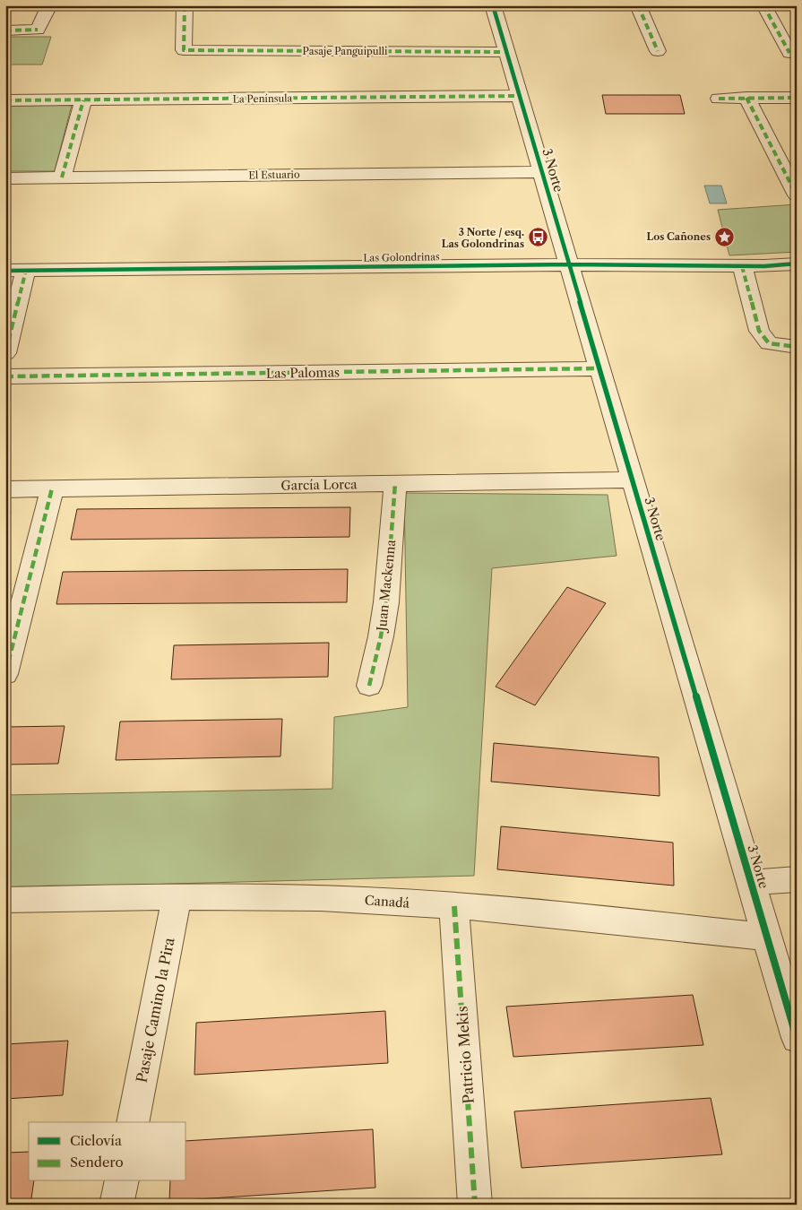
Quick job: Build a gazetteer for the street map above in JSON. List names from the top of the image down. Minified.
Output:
{"streets":{"street":["Pasaje Panguipulli","La Península","3 Norte","El Estuario","Las Golondrinas","Las Palomas","García Lorca","Juan Mackenna","Canadá","Pasaje Camino la Pira","Patricio Mekis"]},"crossings":[["Pasaje Panguipulli","3 Norte"],["La Península","3 Norte"],["3 Norte","El Estuario"],["3 Norte","Las Golondrinas"],["3 Norte","Las Palomas"],["3 Norte","García Lorca"],["3 Norte","Canadá"],["García Lorca","Juan Mackenna"],["Canadá","Pasaje Camino la Pira"],["Canadá","Patricio Mekis"]],"places":{"place":["Los Cañones"],"bus stop":["3 Norte / esq. Las Golondrinas"]},"legend":["Ciclovía","Sendero"]}
